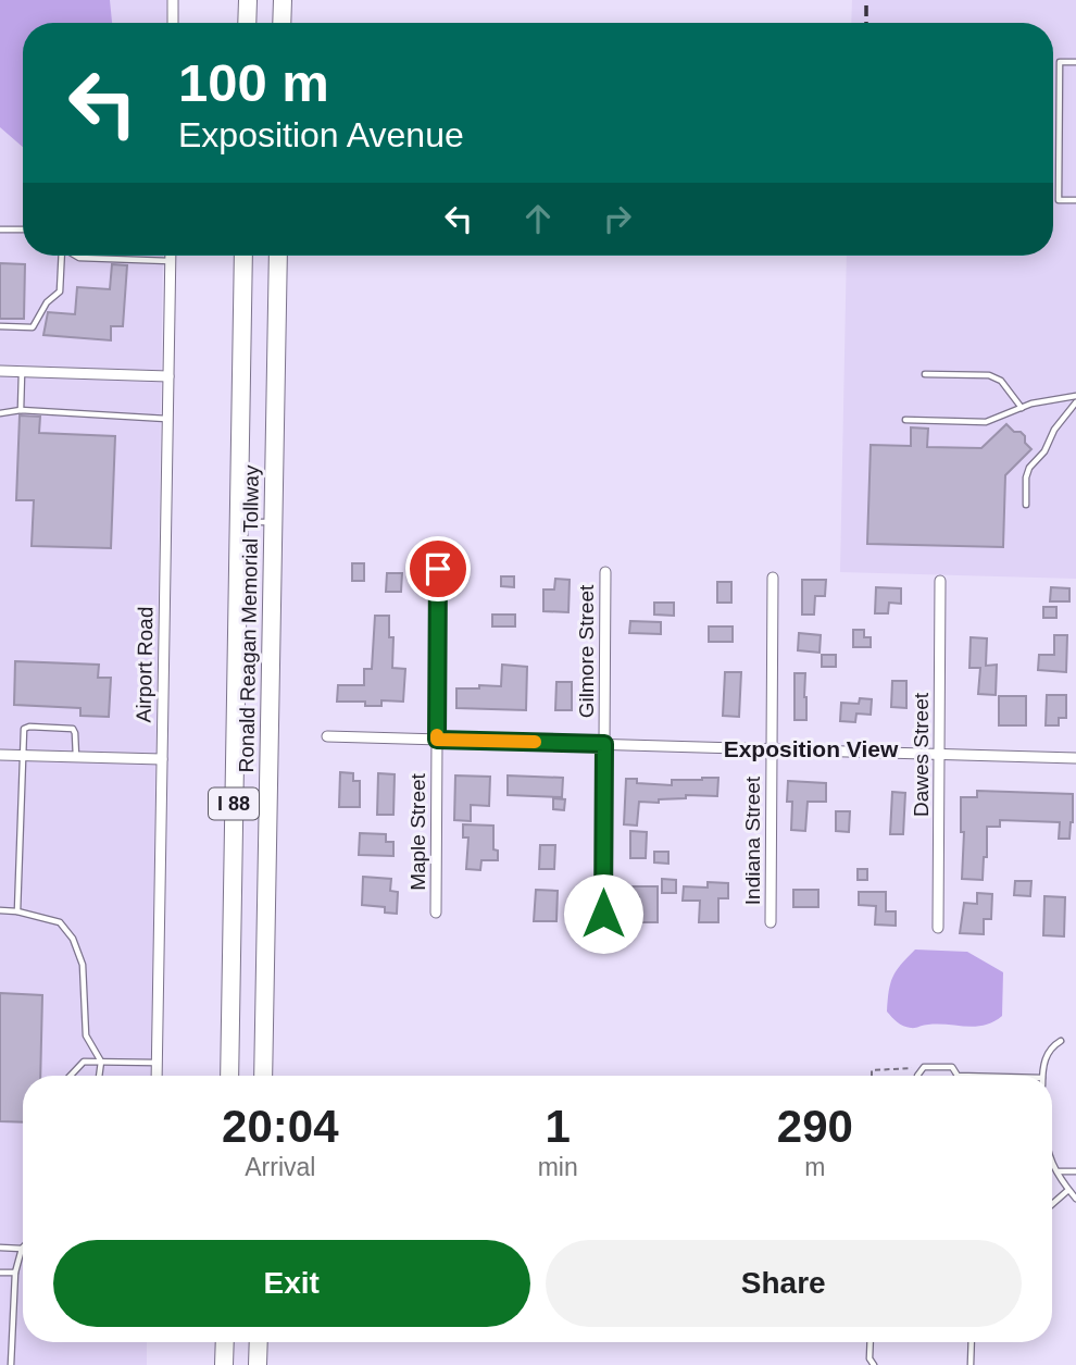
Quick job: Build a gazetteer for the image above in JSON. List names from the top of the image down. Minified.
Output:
{"streets":{"highway":["Ronald Reagan Memorial Tollway","I 88"],"street":["Gilmore Street","Airport Road","Dawes Street","Maple Street","Indiana Street"]},"districts":["Exposition View"],"page":{"turn":["100 m","Exposition Avenue"],"eta":["20:04","Arrival","1","min","290","m"],"buttons":["Exit","Share"]}}
